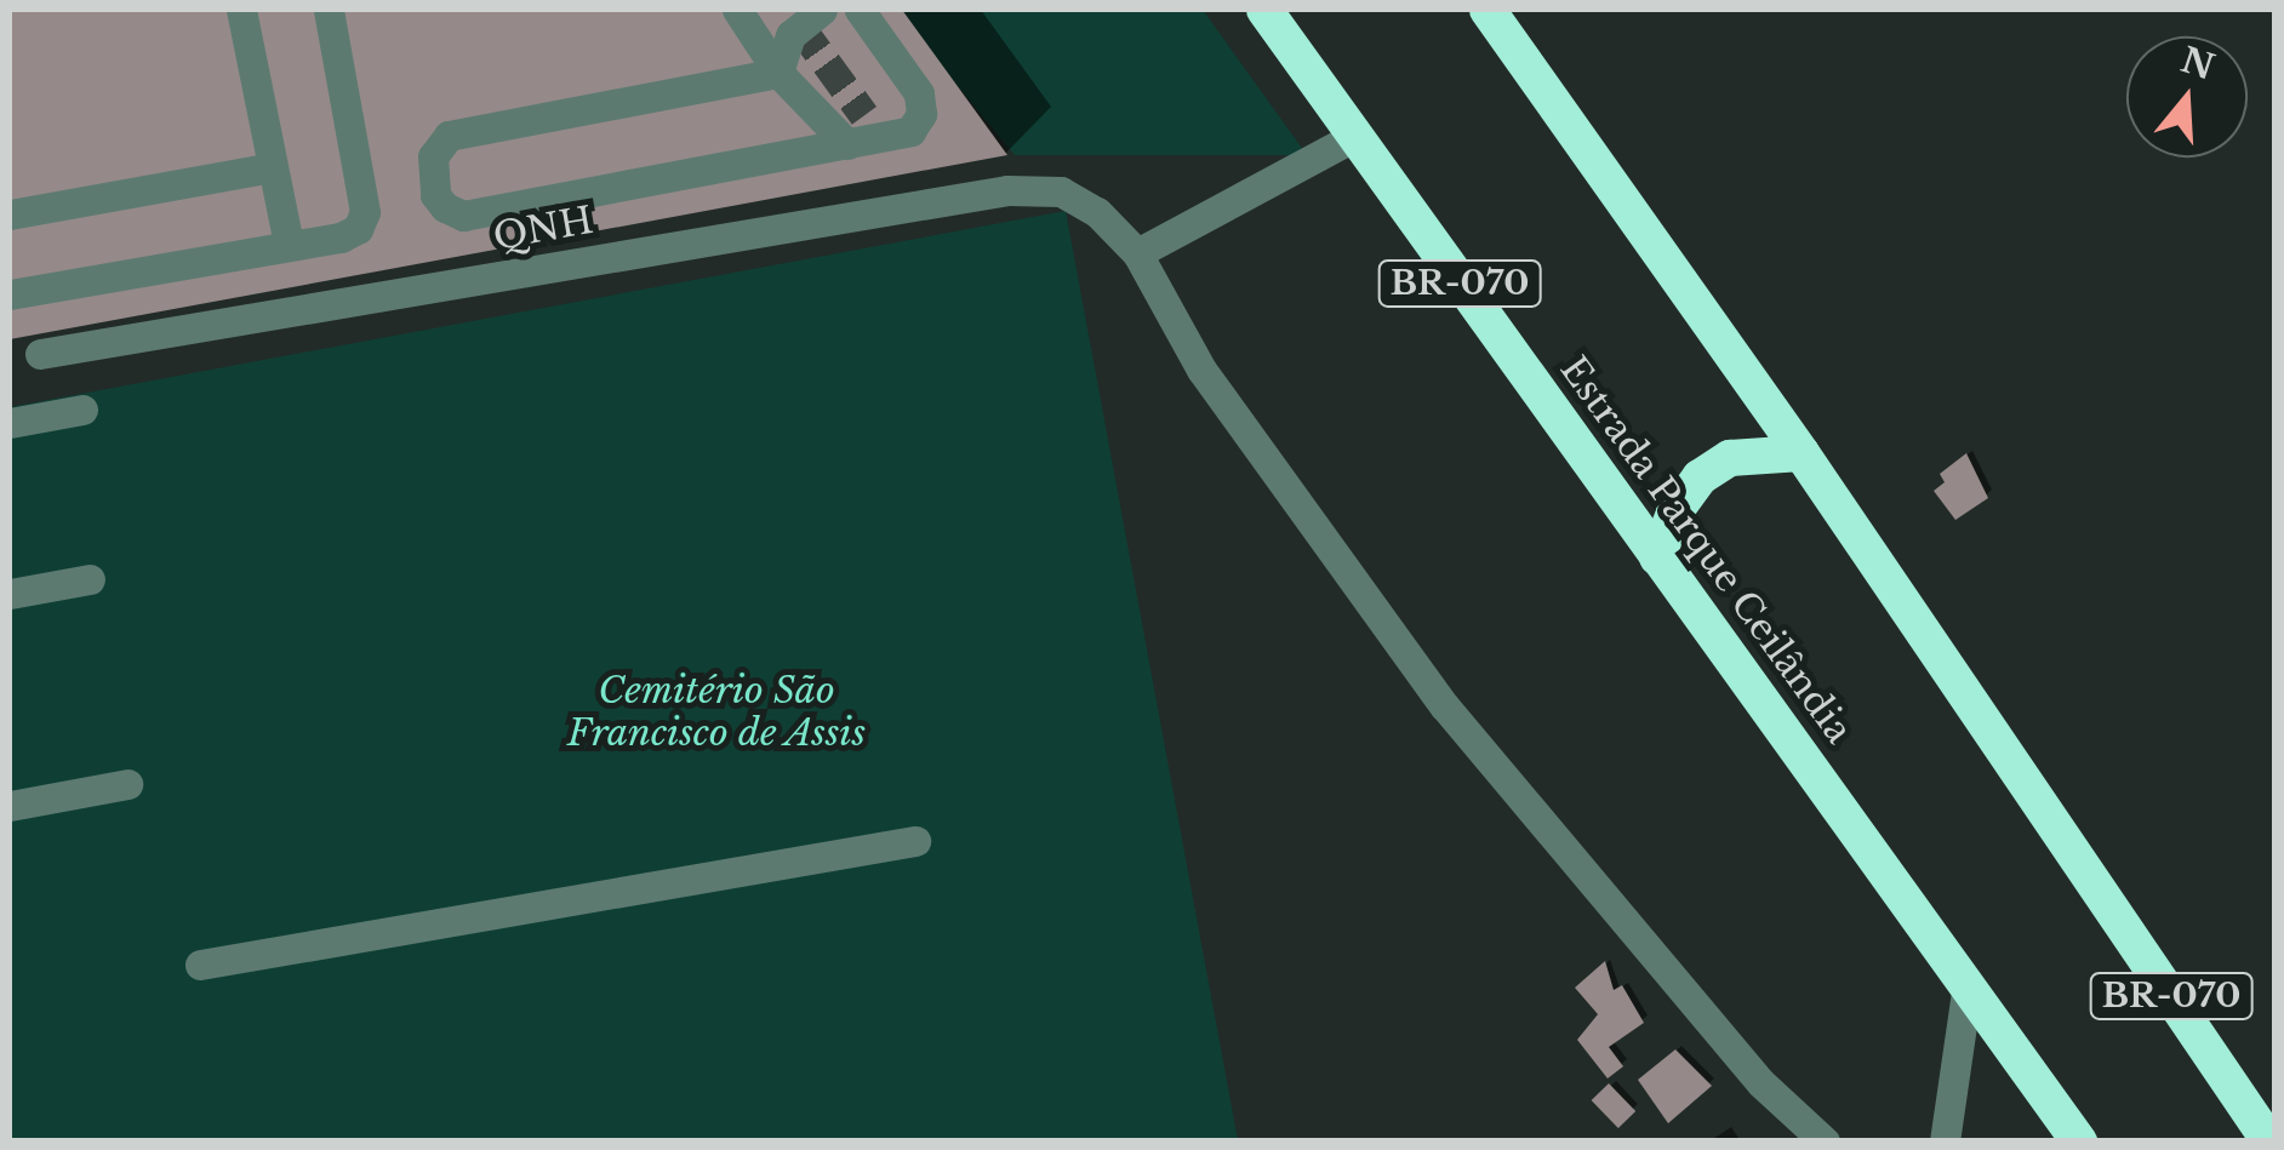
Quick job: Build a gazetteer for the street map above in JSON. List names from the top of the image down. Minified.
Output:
{"streets":{"highway":["BR-070","Estrada Parque Ceilândia"],"street":["QNH"]},"parks":["Cemitério São Francisco de Assis"],"north":"top"}
